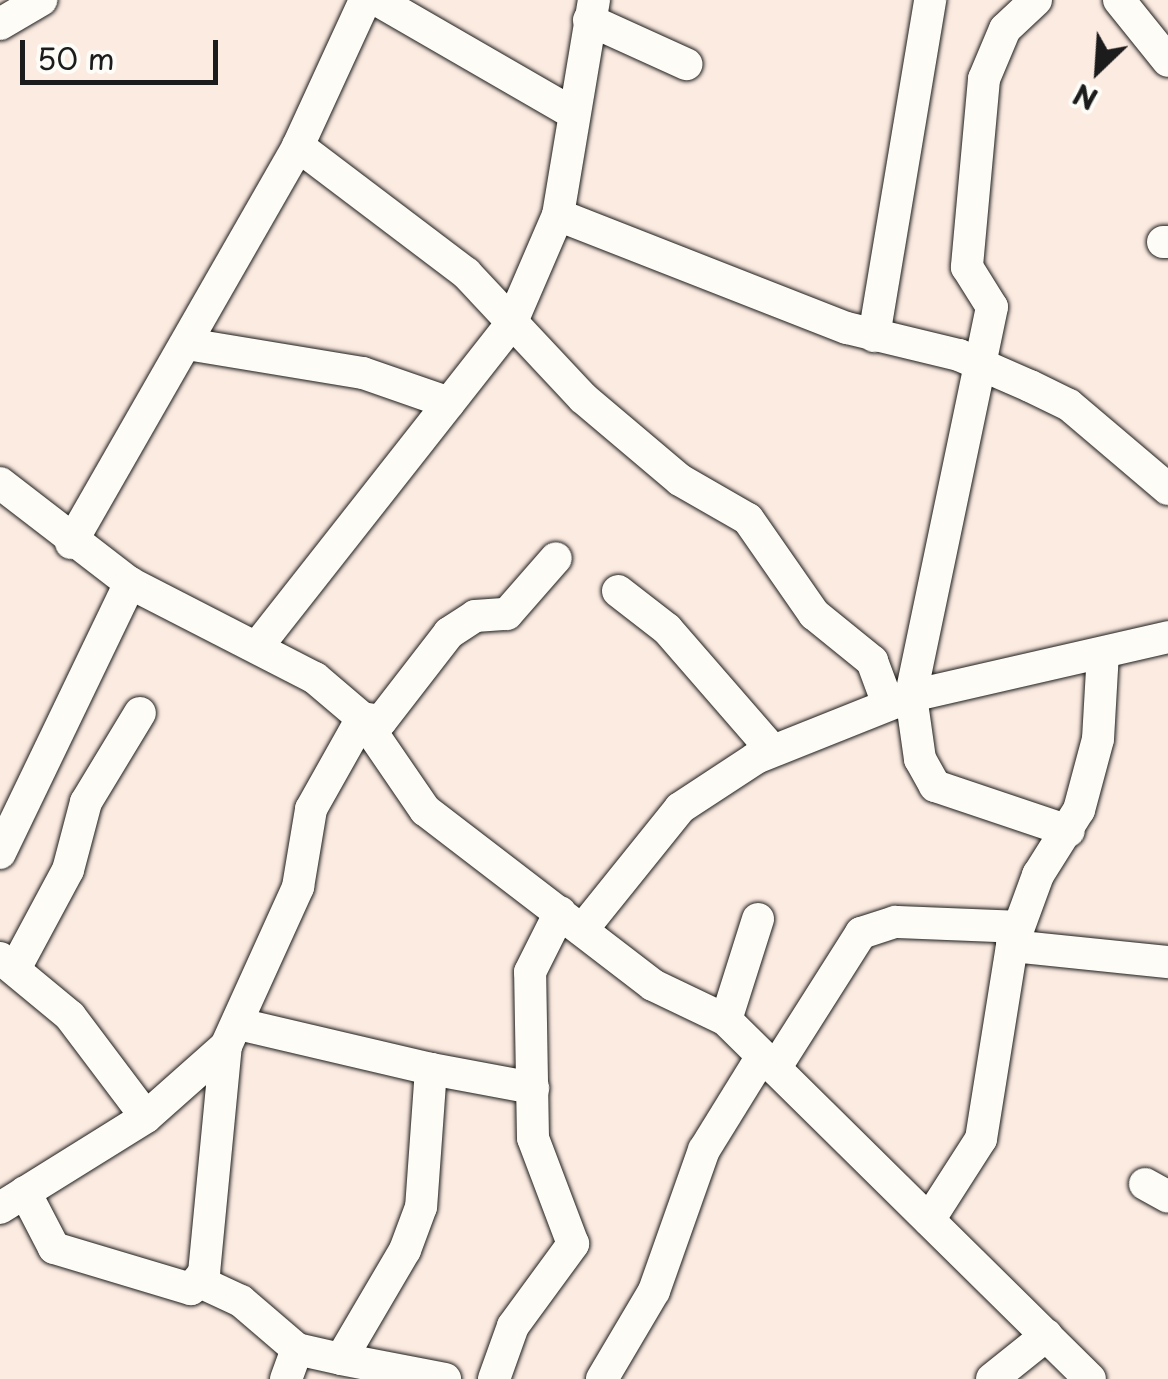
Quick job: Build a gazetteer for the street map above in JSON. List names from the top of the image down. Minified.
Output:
{"scale_bar":"50 m","north":"bottom left"}
